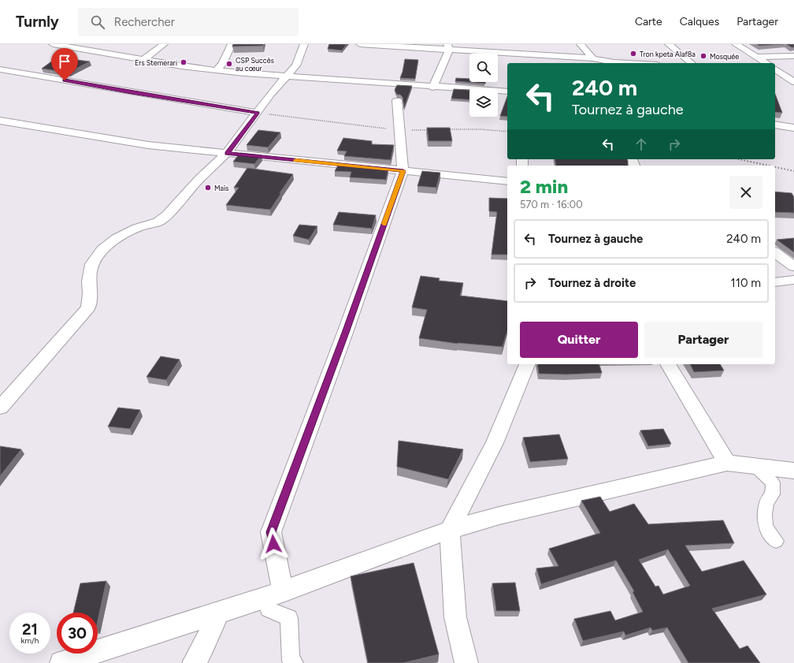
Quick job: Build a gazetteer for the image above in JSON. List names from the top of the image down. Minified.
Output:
{"places":["Tron kpeta Alaf8a","Mosquée","Ers Stemerari","CSP Succès au cœur","Maïs"],"page":{"header":"Turnly","search":"Rechercher","nav":["Carte","Calques","Partager"],"turn":["240 m","Tournez à gauche"],"heading":["2 min","570 m · 16:00"],"list":[{"name":"Tournez à gauche","value":"240 m"},{"name":"Tournez à droite","value":"110 m"}],"buttons":["Quitter","Partager"],"speed":"21 km/h","limit":"30"}}
